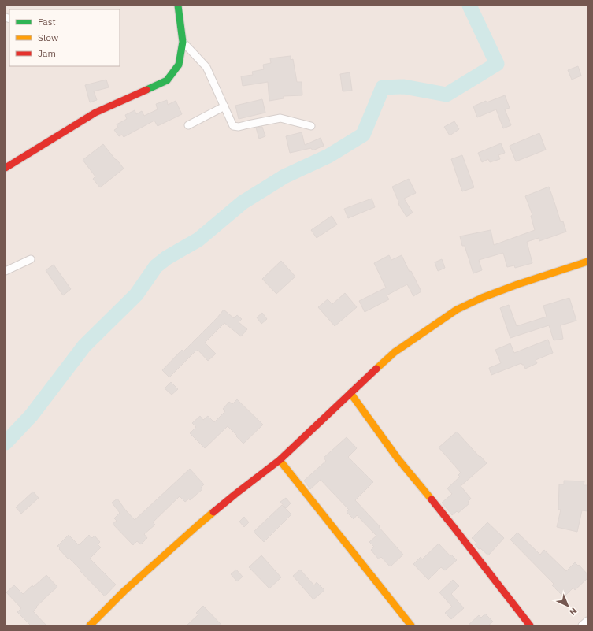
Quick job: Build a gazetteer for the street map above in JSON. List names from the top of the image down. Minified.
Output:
{"legend":["Fast","Slow","Jam"],"north":"bottom right"}
